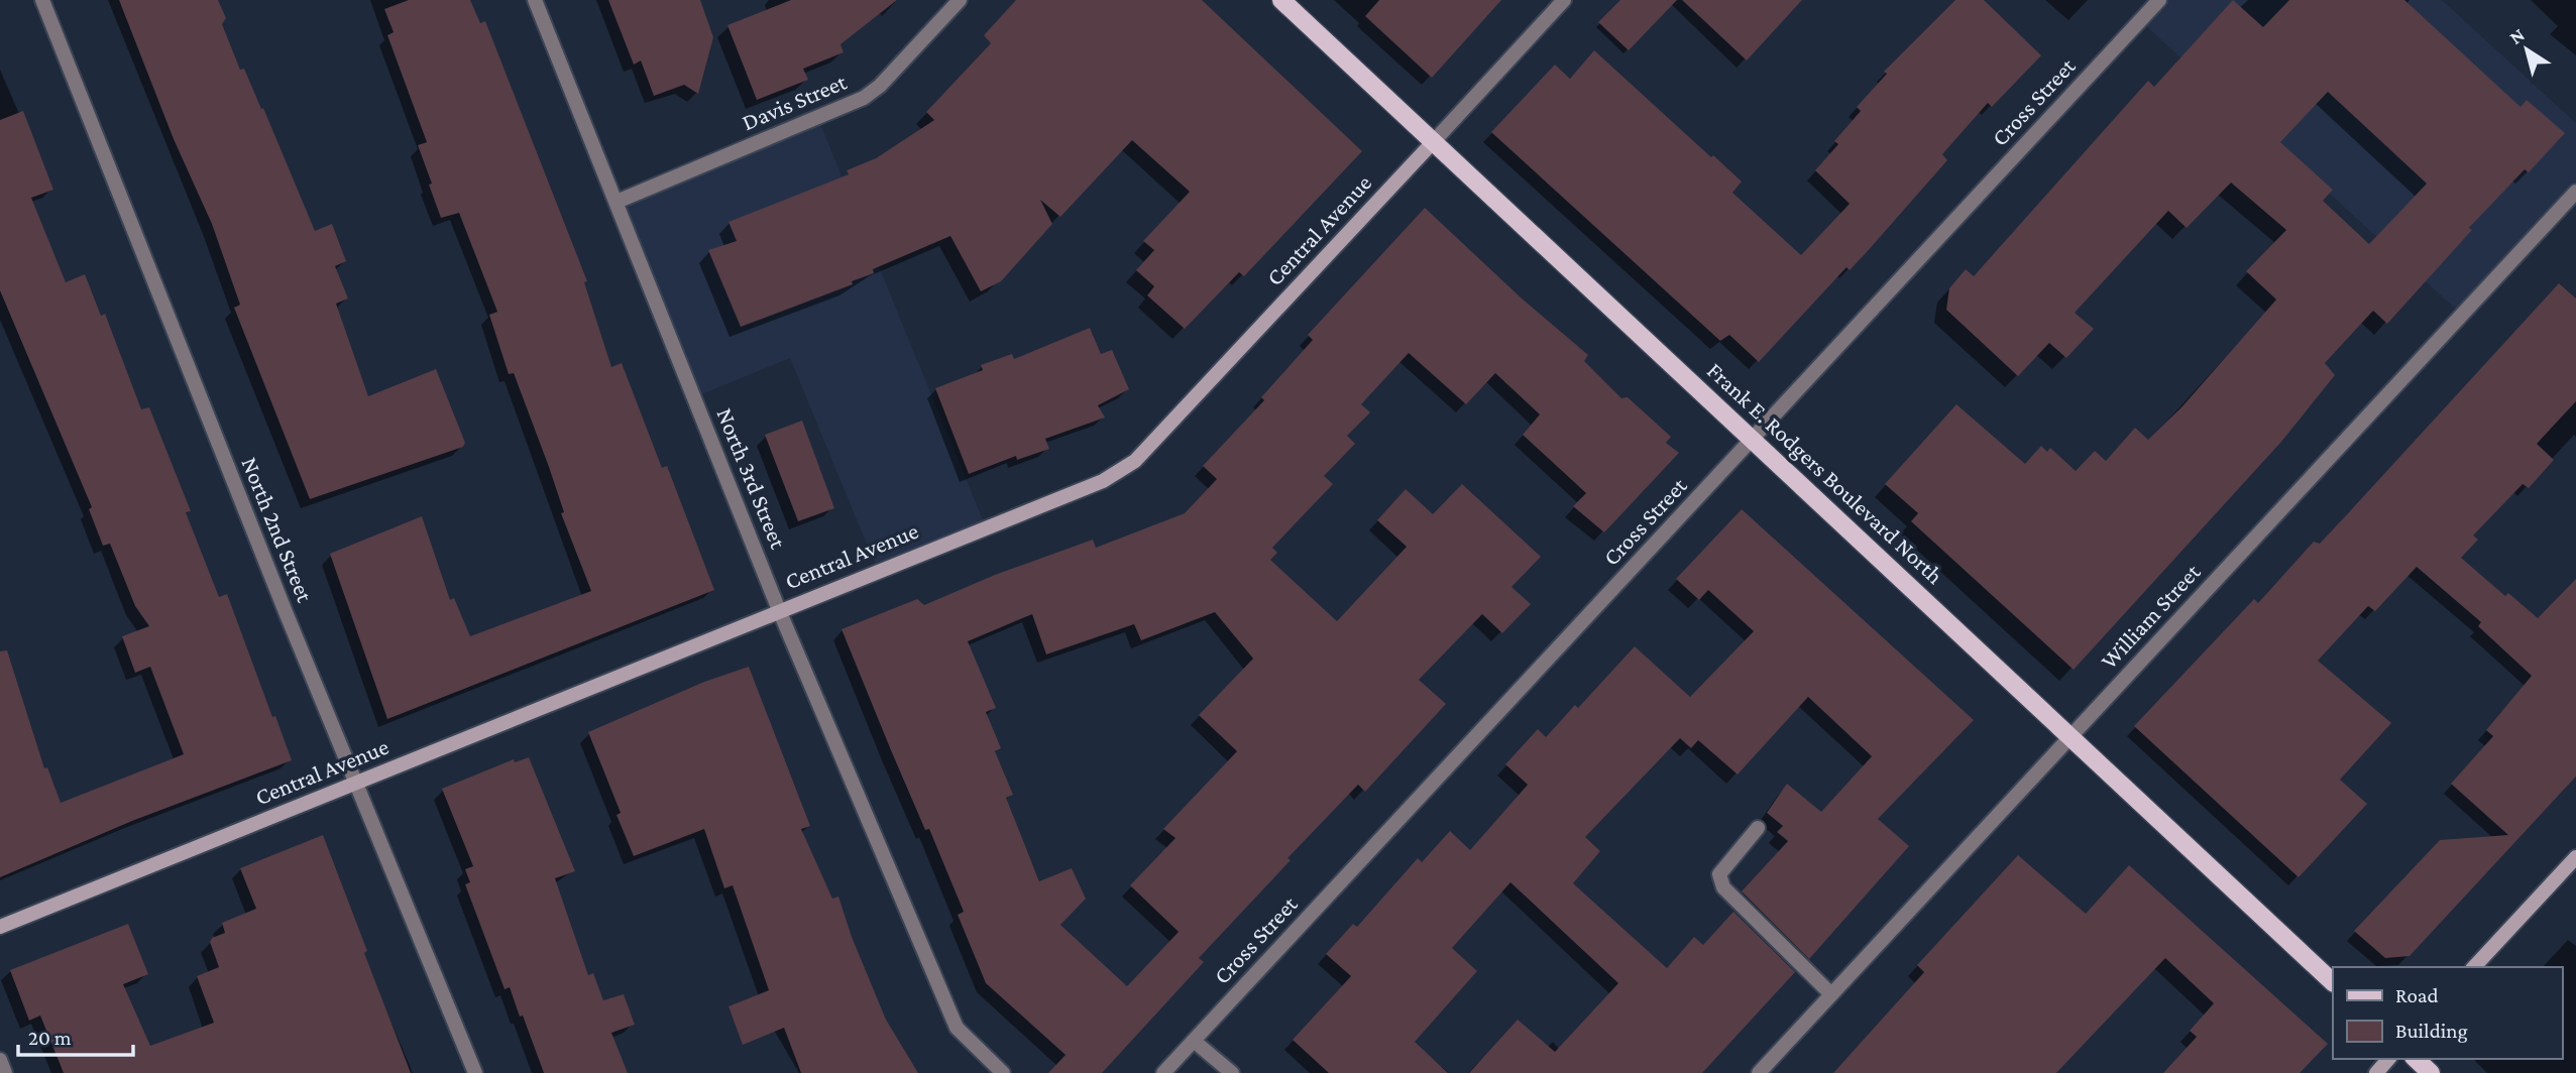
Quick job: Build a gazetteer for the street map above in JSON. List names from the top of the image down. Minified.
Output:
{"streets":{"main road":["Central Avenue","Frank E. Rodgers Boulevard North"],"street":["Davis Street","Cross Street","North 3rd Street","North 2nd Street","William Street"]},"crossings":[["Davis Street","North 3rd Street"],["Cross Street","Frank E. Rodgers Boulevard North"],["Central Avenue","Frank E. Rodgers Boulevard North"],["Central Avenue","North 3rd Street"],["Central Avenue","North 2nd Street"],["Frank E. Rodgers Boulevard North","William Street"]],"legend":["Road","Building"],"scale_bar":"20 m","north":"top left"}
